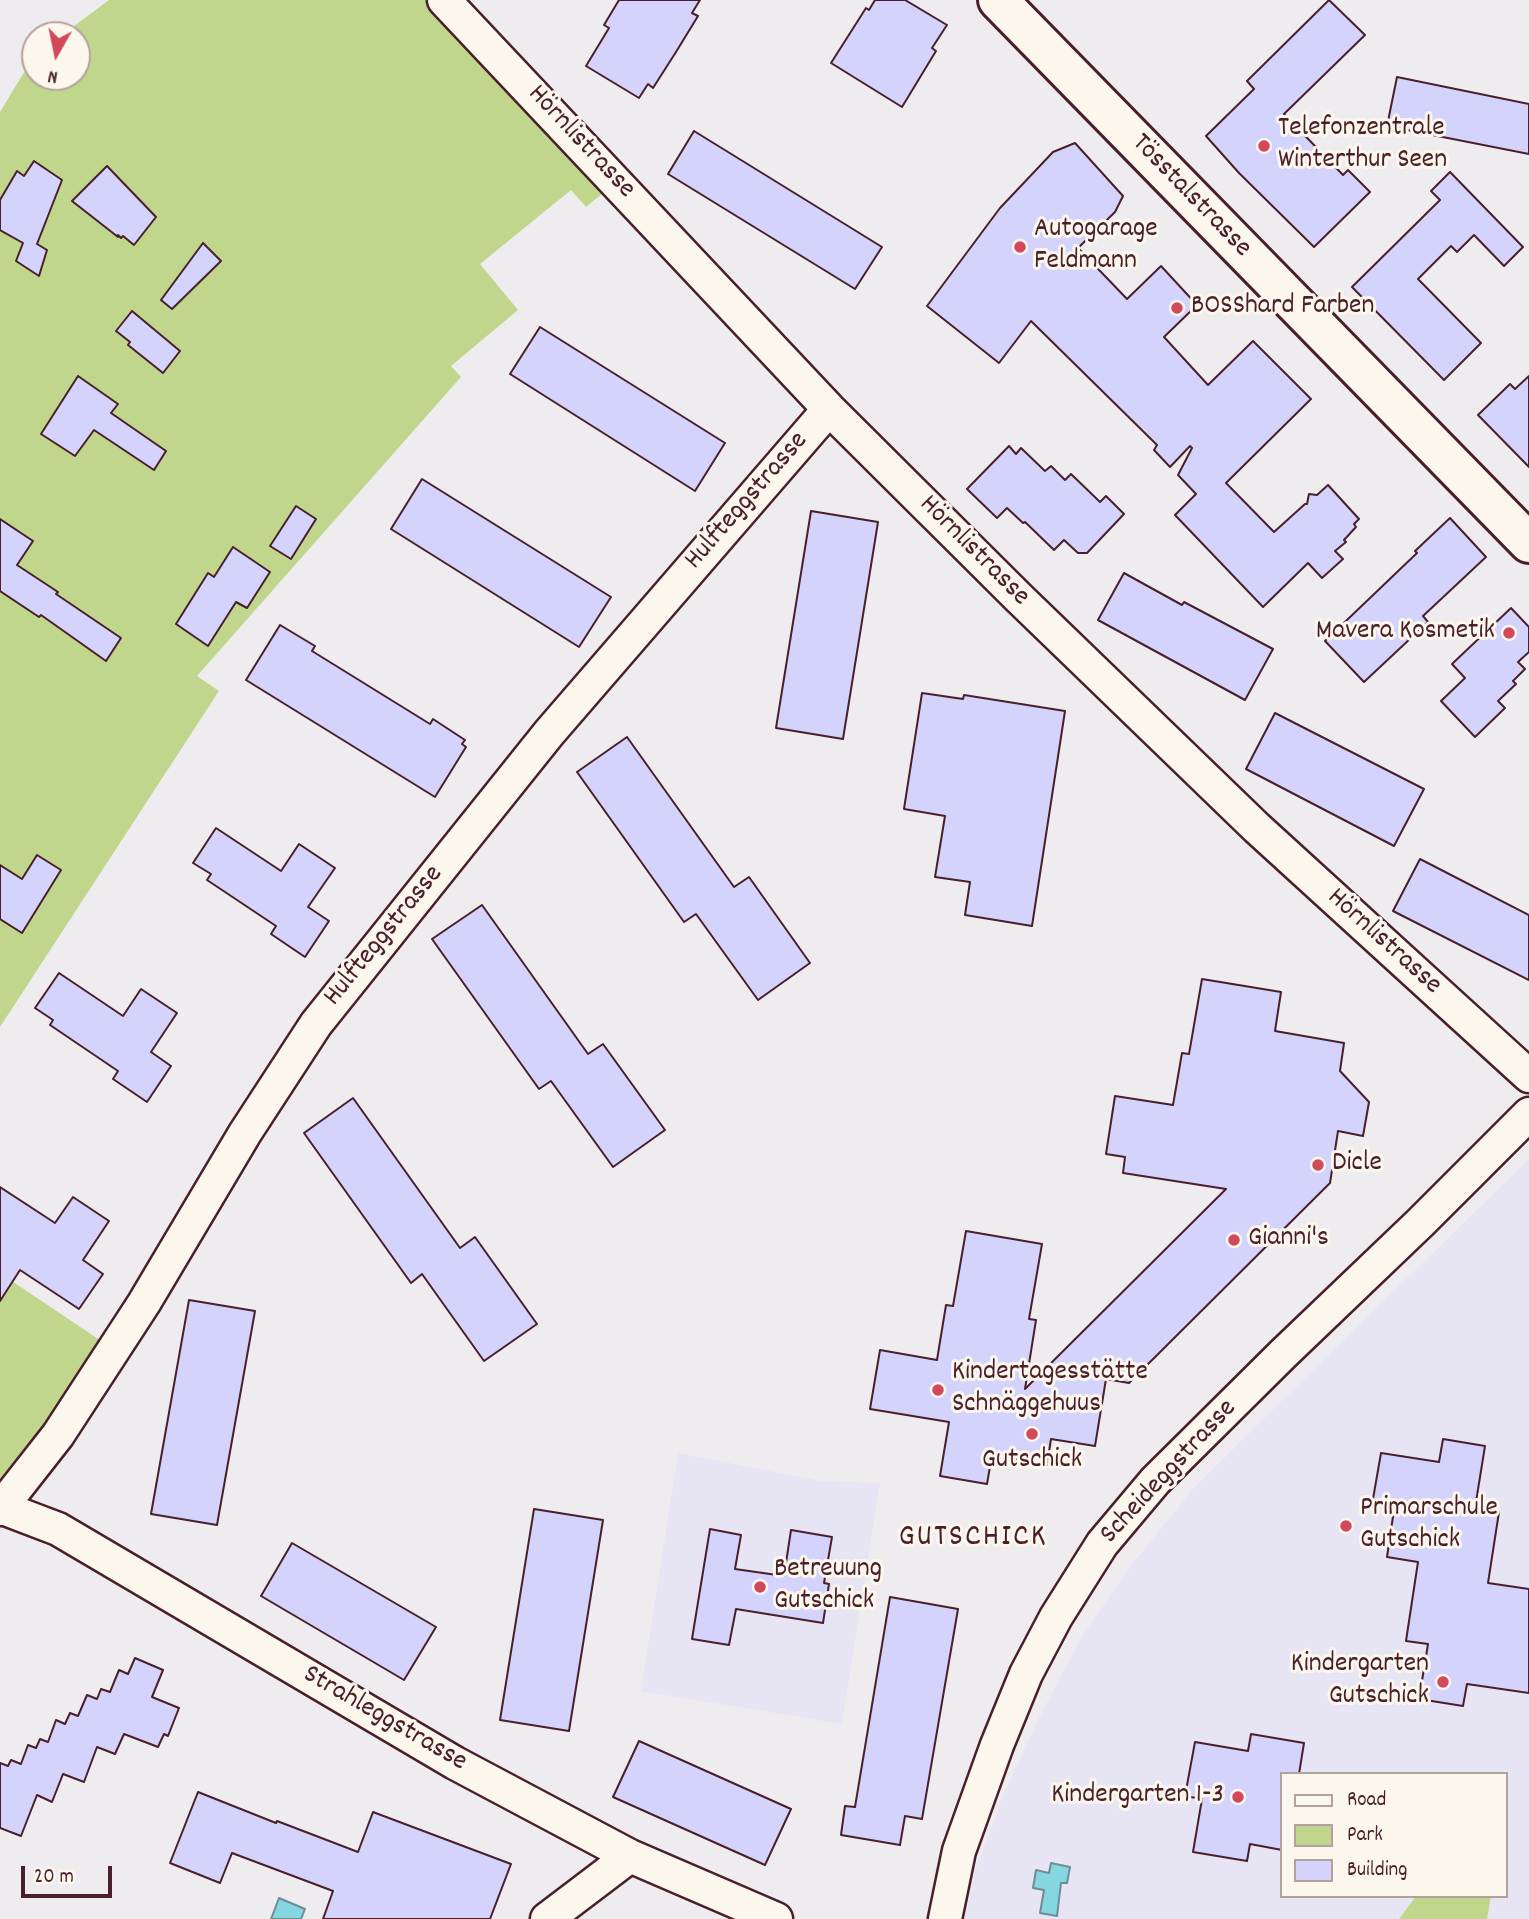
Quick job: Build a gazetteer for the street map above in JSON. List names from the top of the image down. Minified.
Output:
{"streets":{"main road":["Tösstalstrasse"],"street":["Hörnlistrasse","Hulfteggstrasse","Scheideggstrasse","Strahleggstrasse"]},"crossings":[["Hörnlistrasse","Hulfteggstrasse"],["Hulfteggstrasse","Strahleggstrasse"]],"districts":["GUTSCHICK"],"places":["Telefonzentrale Winterthur Seen","Autogarage Feldmann","BOSShard Farben","Mavera Kosmetik","Dicle","Gianni's","Kindertagesstätte Schnäggehuus","Gutschick","Primarschule Gutschick","Betreuung Gutschick","Kindergarten Gutschick","Kindergarten 1-3"],"legend":["Road","Park","Building"],"scale_bar":"20 m","north":"bottom"}
